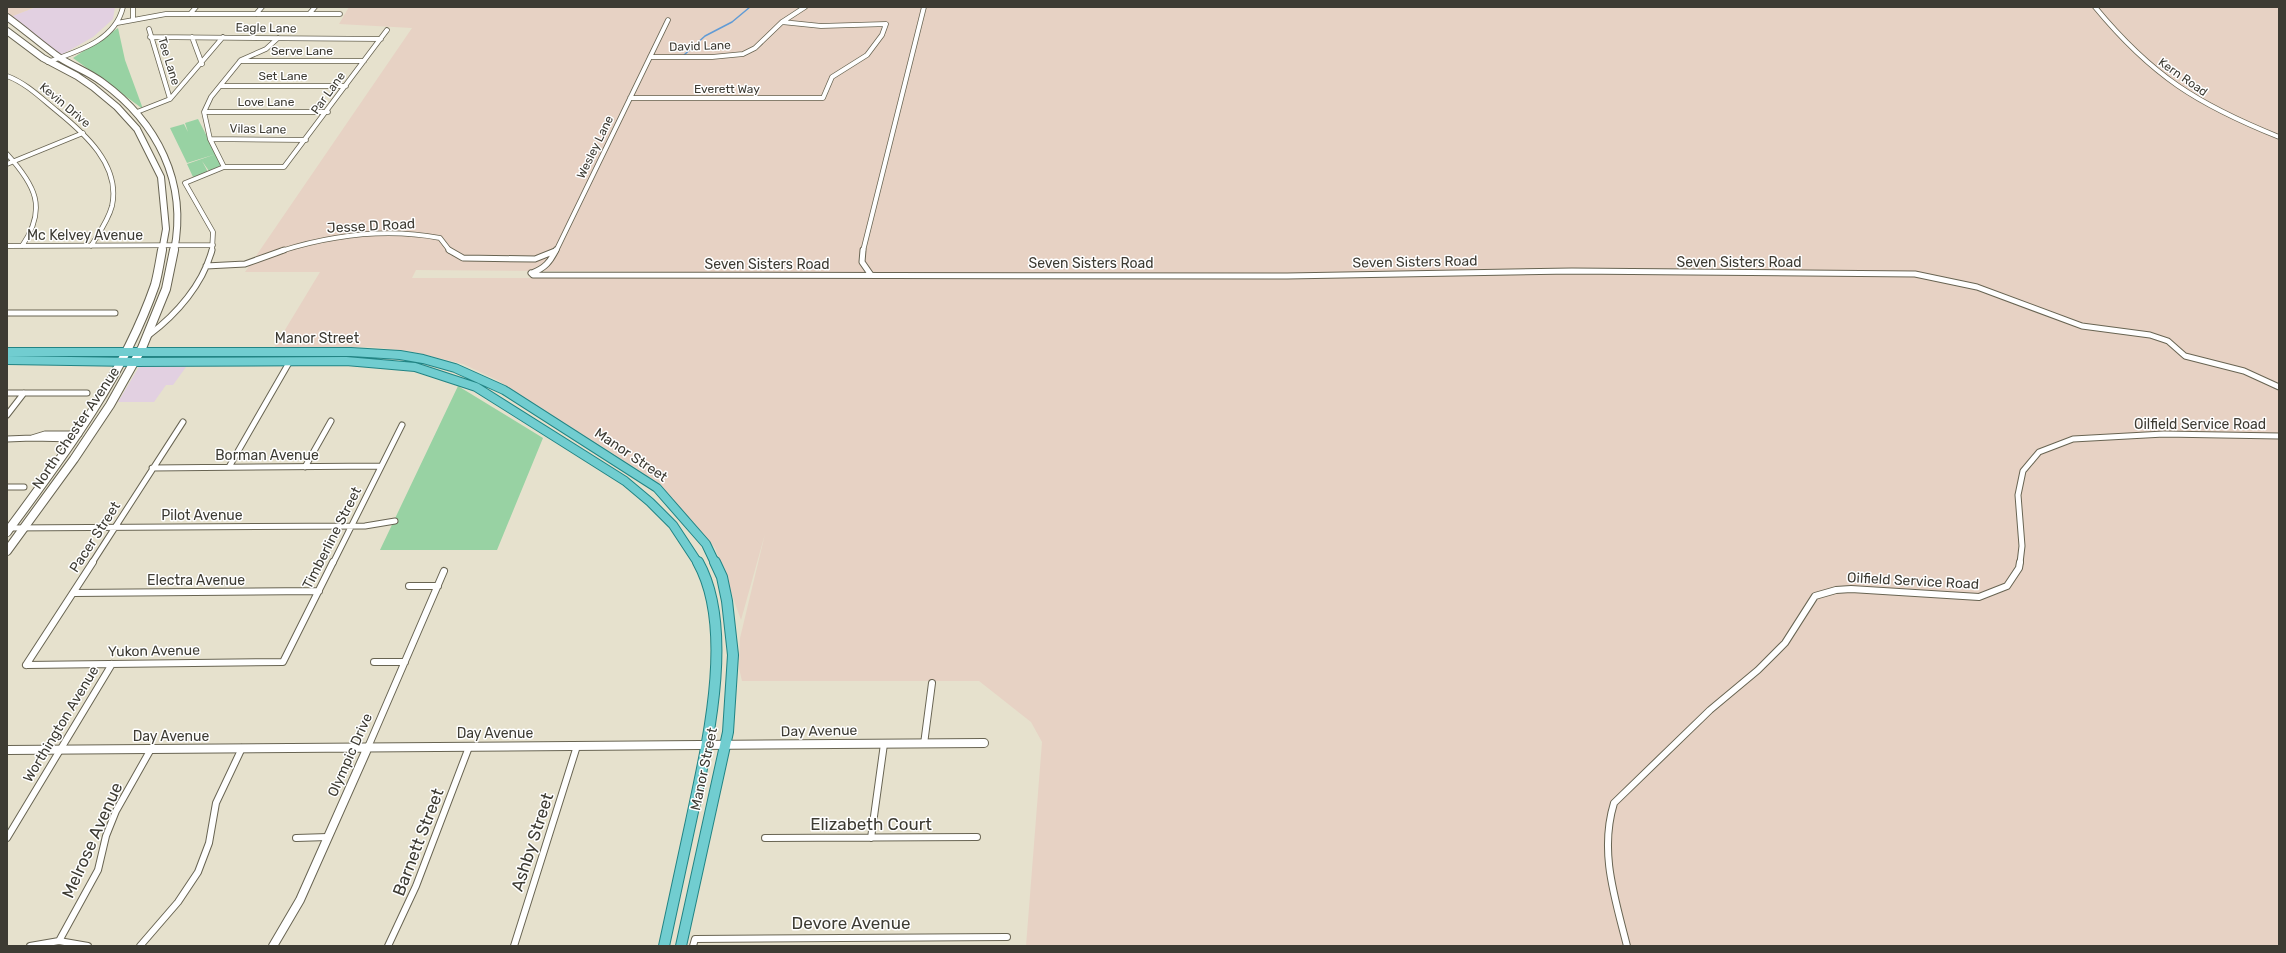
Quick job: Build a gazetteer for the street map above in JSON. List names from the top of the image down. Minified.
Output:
{"streets":{"main road":["Manor Street","North Chester Avenue"],"street":["Eagle Lane","David Lane","Serve Lane","Tee Lane","Set Lane","Kern Road","Everett Way","Par Lane","Love Lane","Kevin Drive","Vilas Lane","Wesley Lane","Jesse D Road","Mc Kelvey Avenue","Seven Sisters Road","Oilfield Service Road","Borman Avenue","Pilot Avenue","Pacer Street","Timberline Street","Electra Avenue","Yukon Avenue","Worthington Avenue","Day Avenue","Olympic Drive","Elizabeth Court","Melrose Avenue","Barnett Street","Ashby Street","Devore Avenue"]},"crossings":[["Eagle Lane","Tee Lane"],["Eagle Lane","Par Lane"],["David Lane","Everett Way"],["David Lane","Wesley Lane"],["Serve Lane","Par Lane"],["Set Lane","Par Lane"],["Everett Way","Wesley Lane"],["Par Lane","Love Lane"],["Par Lane","Vilas Lane"],["Kevin Drive","Mc Kelvey Avenue"],["Wesley Lane","Jesse D Road"],["Wesley Lane","Seven Sisters Road"],["Mc Kelvey Avenue","North Chester Avenue"],["Manor Street","North Chester Avenue"],["Manor Street","Day Avenue"],["North Chester Avenue","Pilot Avenue"],["Borman Avenue","Pacer Street"],["Borman Avenue","Timberline Street"],["Pilot Avenue","Pacer Street"],["Pilot Avenue","Timberline Street"],["Pacer Street","Electra Avenue"],["Pacer Street","Yukon Avenue"],["Timberline Street","Electra Avenue"],["Timberline Street","Yukon Avenue"],["Yukon Avenue","Worthington Avenue"],["Worthington Avenue","Day Avenue"],["Day Avenue","Olympic Drive"],["Day Avenue","Melrose Avenue"],["Day Avenue","Barnett Street"],["Day Avenue","Ashby Street"]]}
